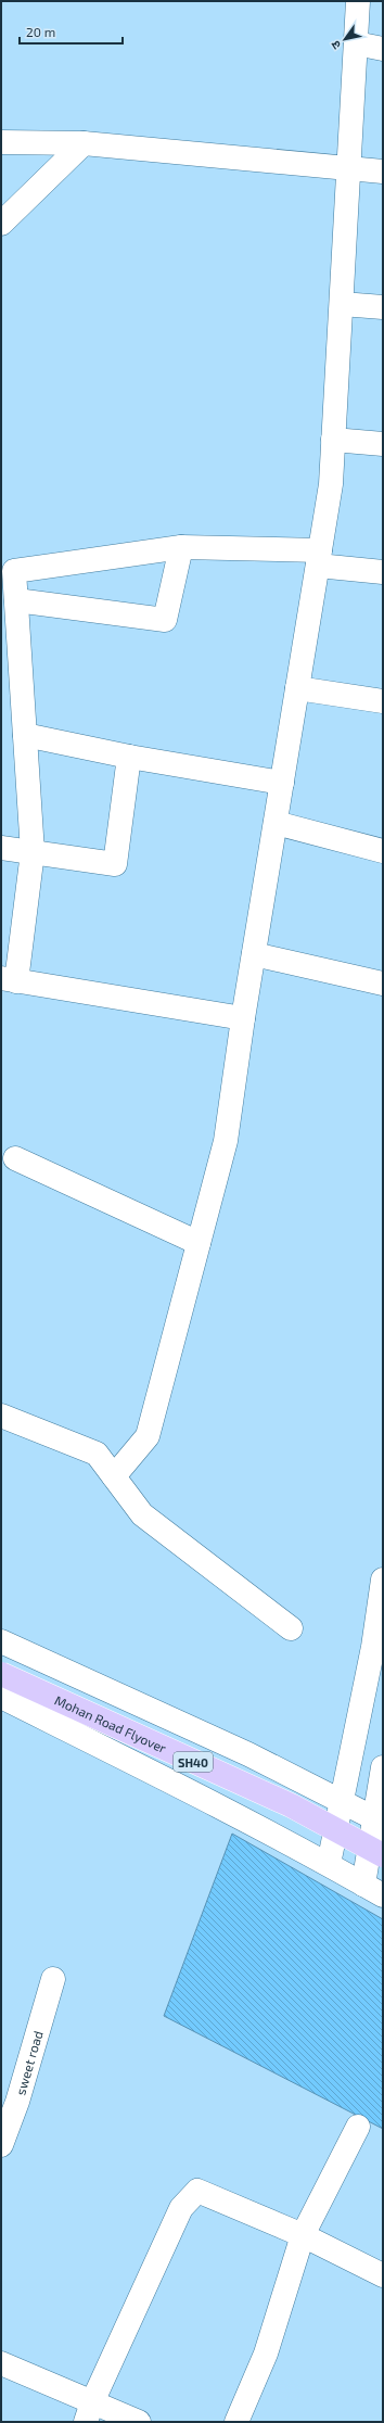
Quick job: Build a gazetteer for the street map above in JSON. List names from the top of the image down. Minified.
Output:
{"streets":{"main road":["Mohan Road Flyover","SH40"],"street":["sweet road"]},"scale_bar":"20 m","north":"bottom left"}
